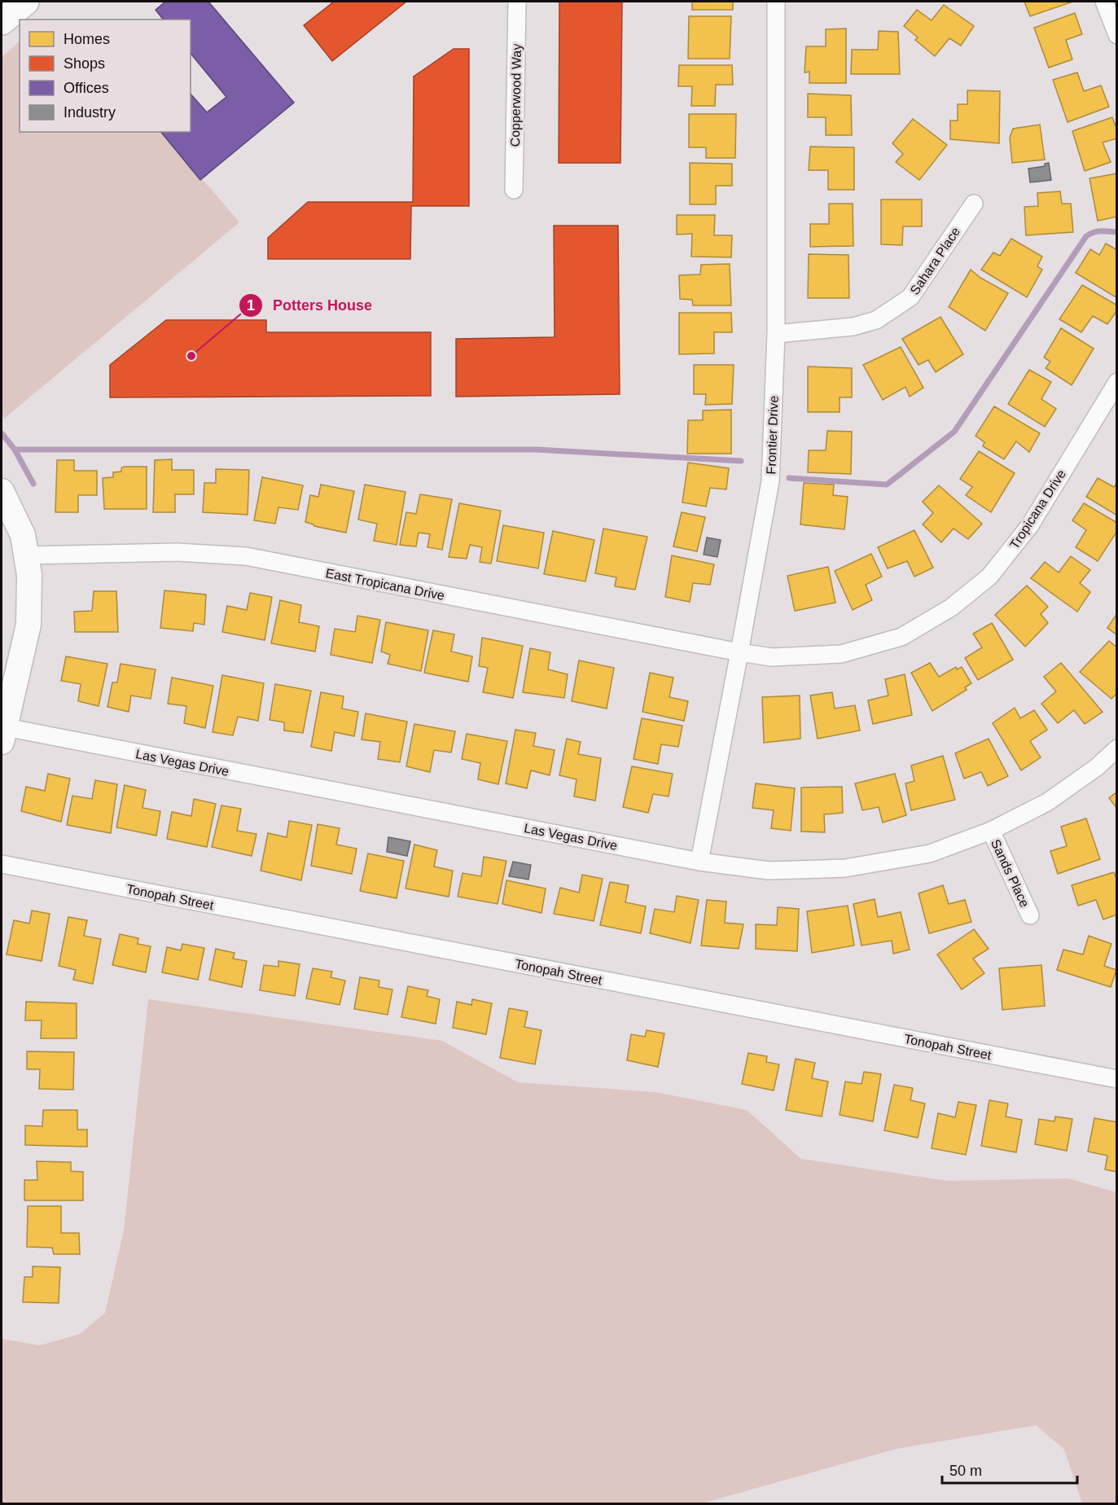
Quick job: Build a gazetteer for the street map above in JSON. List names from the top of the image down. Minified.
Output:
{"streets":{"street":["Copperwood Way","Sahara Place","Frontier Drive","Tropicana Drive","East Tropicana Drive","Las Vegas Drive","Sands Place","Tonopah Street"]},"crossings":[["Sahara Place","Frontier Drive"],["Frontier Drive","Tropicana Drive"],["Frontier Drive","East Tropicana Drive"],["Frontier Drive","Las Vegas Drive"],["Tropicana Drive","East Tropicana Drive"],["Las Vegas Drive","Sands Place"]],"places":["Potters House"],"legend":["Homes","Shops","Offices","Industry"],"scale_bar":"50 m"}
